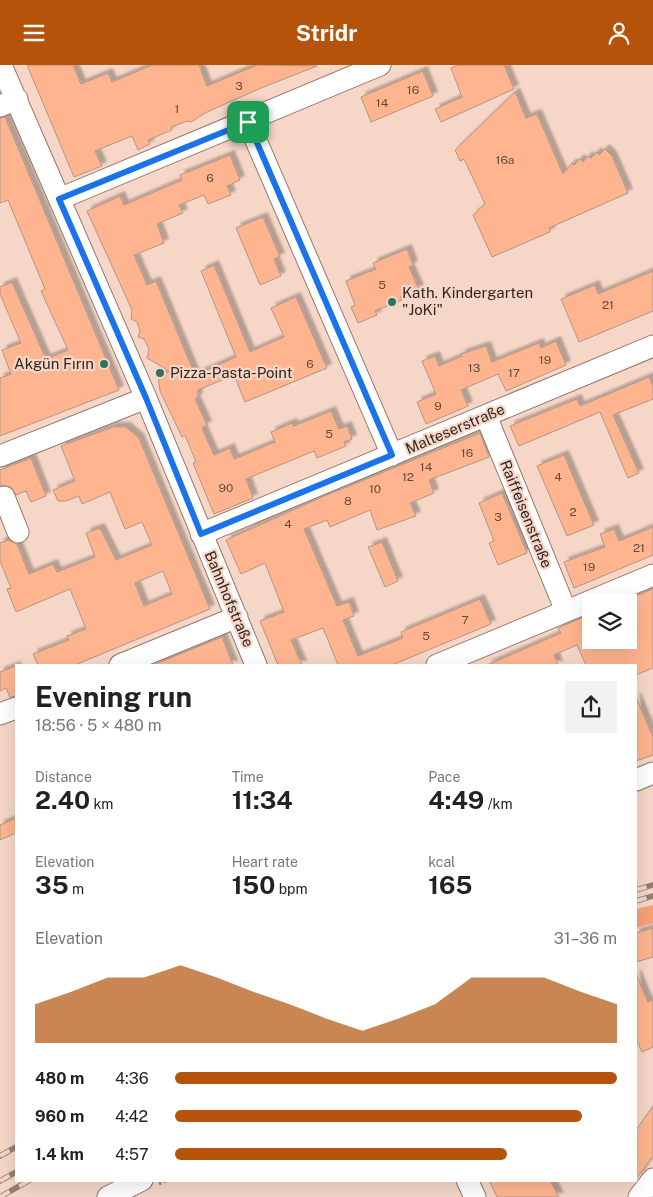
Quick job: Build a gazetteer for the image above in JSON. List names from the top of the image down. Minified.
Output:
{"streets":{"street":["Malteserstraße","Raiffeisenstraße","Bahnhofstraße"]},"crossings":[["Malteserstraße","Raiffeisenstraße"],["Malteserstraße","Bahnhofstraße"]],"places":["Kath. Kindergarten \"JoKi\"","Akgün Fırın","Pizza-Pasta-Point"],"house_numbers":["3","16","14","1","16a","6","5","21","19","6","13","17","9","5","16","14","12","4","90","10","8","2","3","4","21","19","7","5"],"page":{"header":"Stridr","heading":["Evening run","18:56 · 5 × 480 m"],"stats":[["Distance","2.40 km"],["Time","11:34"],["Pace","4:49 /km"],["Elevation","35 m"],["Heart rate","150 bpm"],["kcal","165"]],"chart":["Elevation","31–36 m"],"list":[{"name":"480 m","note":"4:36"},{"name":"960 m","note":"4:42"},{"name":"1.4 km","note":"4:57"}]}}
